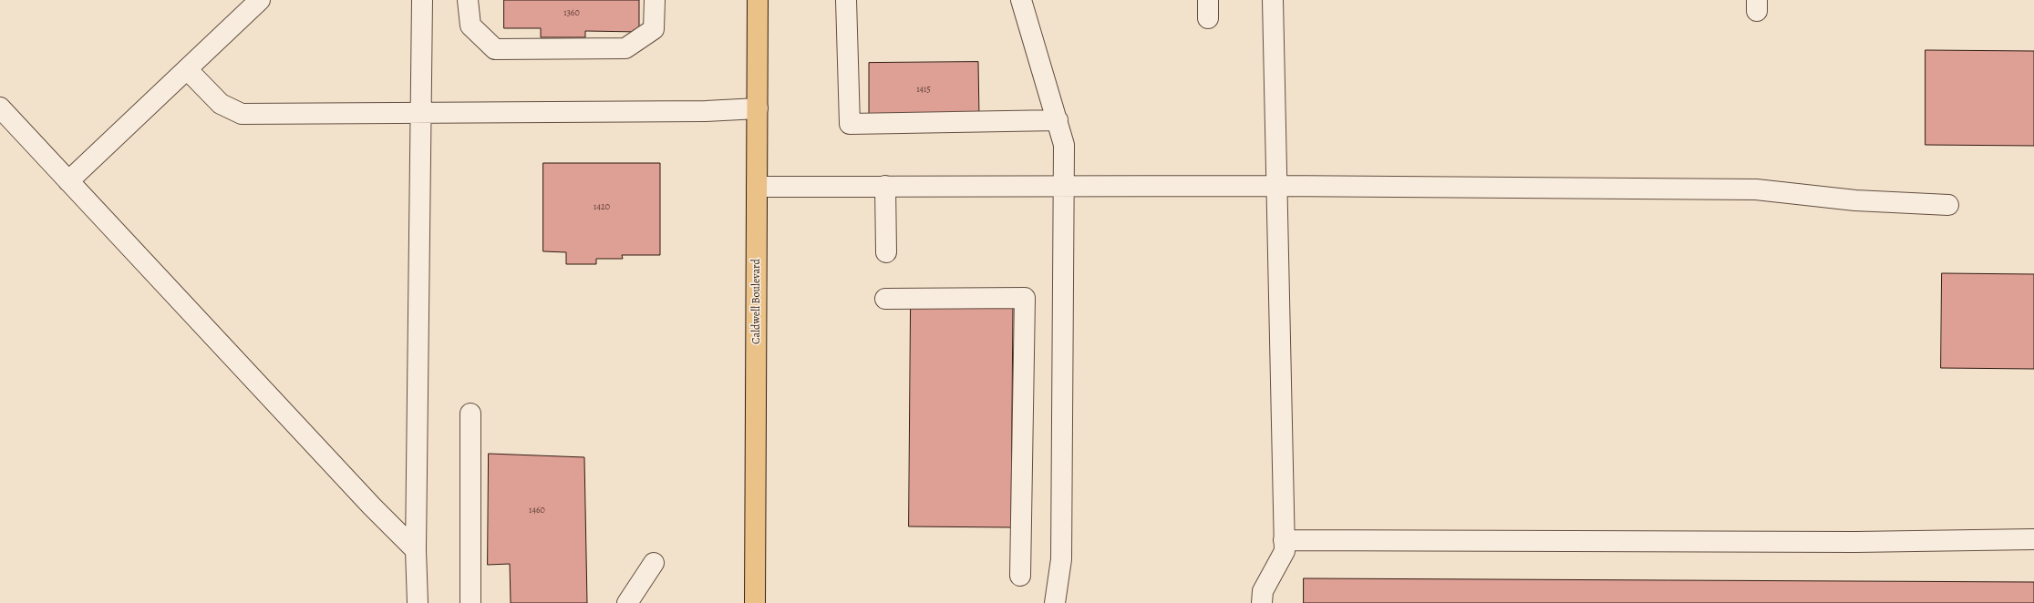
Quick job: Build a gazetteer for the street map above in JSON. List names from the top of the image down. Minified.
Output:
{"streets":{"main road":["Caldwell Boulevard"]},"house_numbers":["1360","1415","1420","1460"]}
